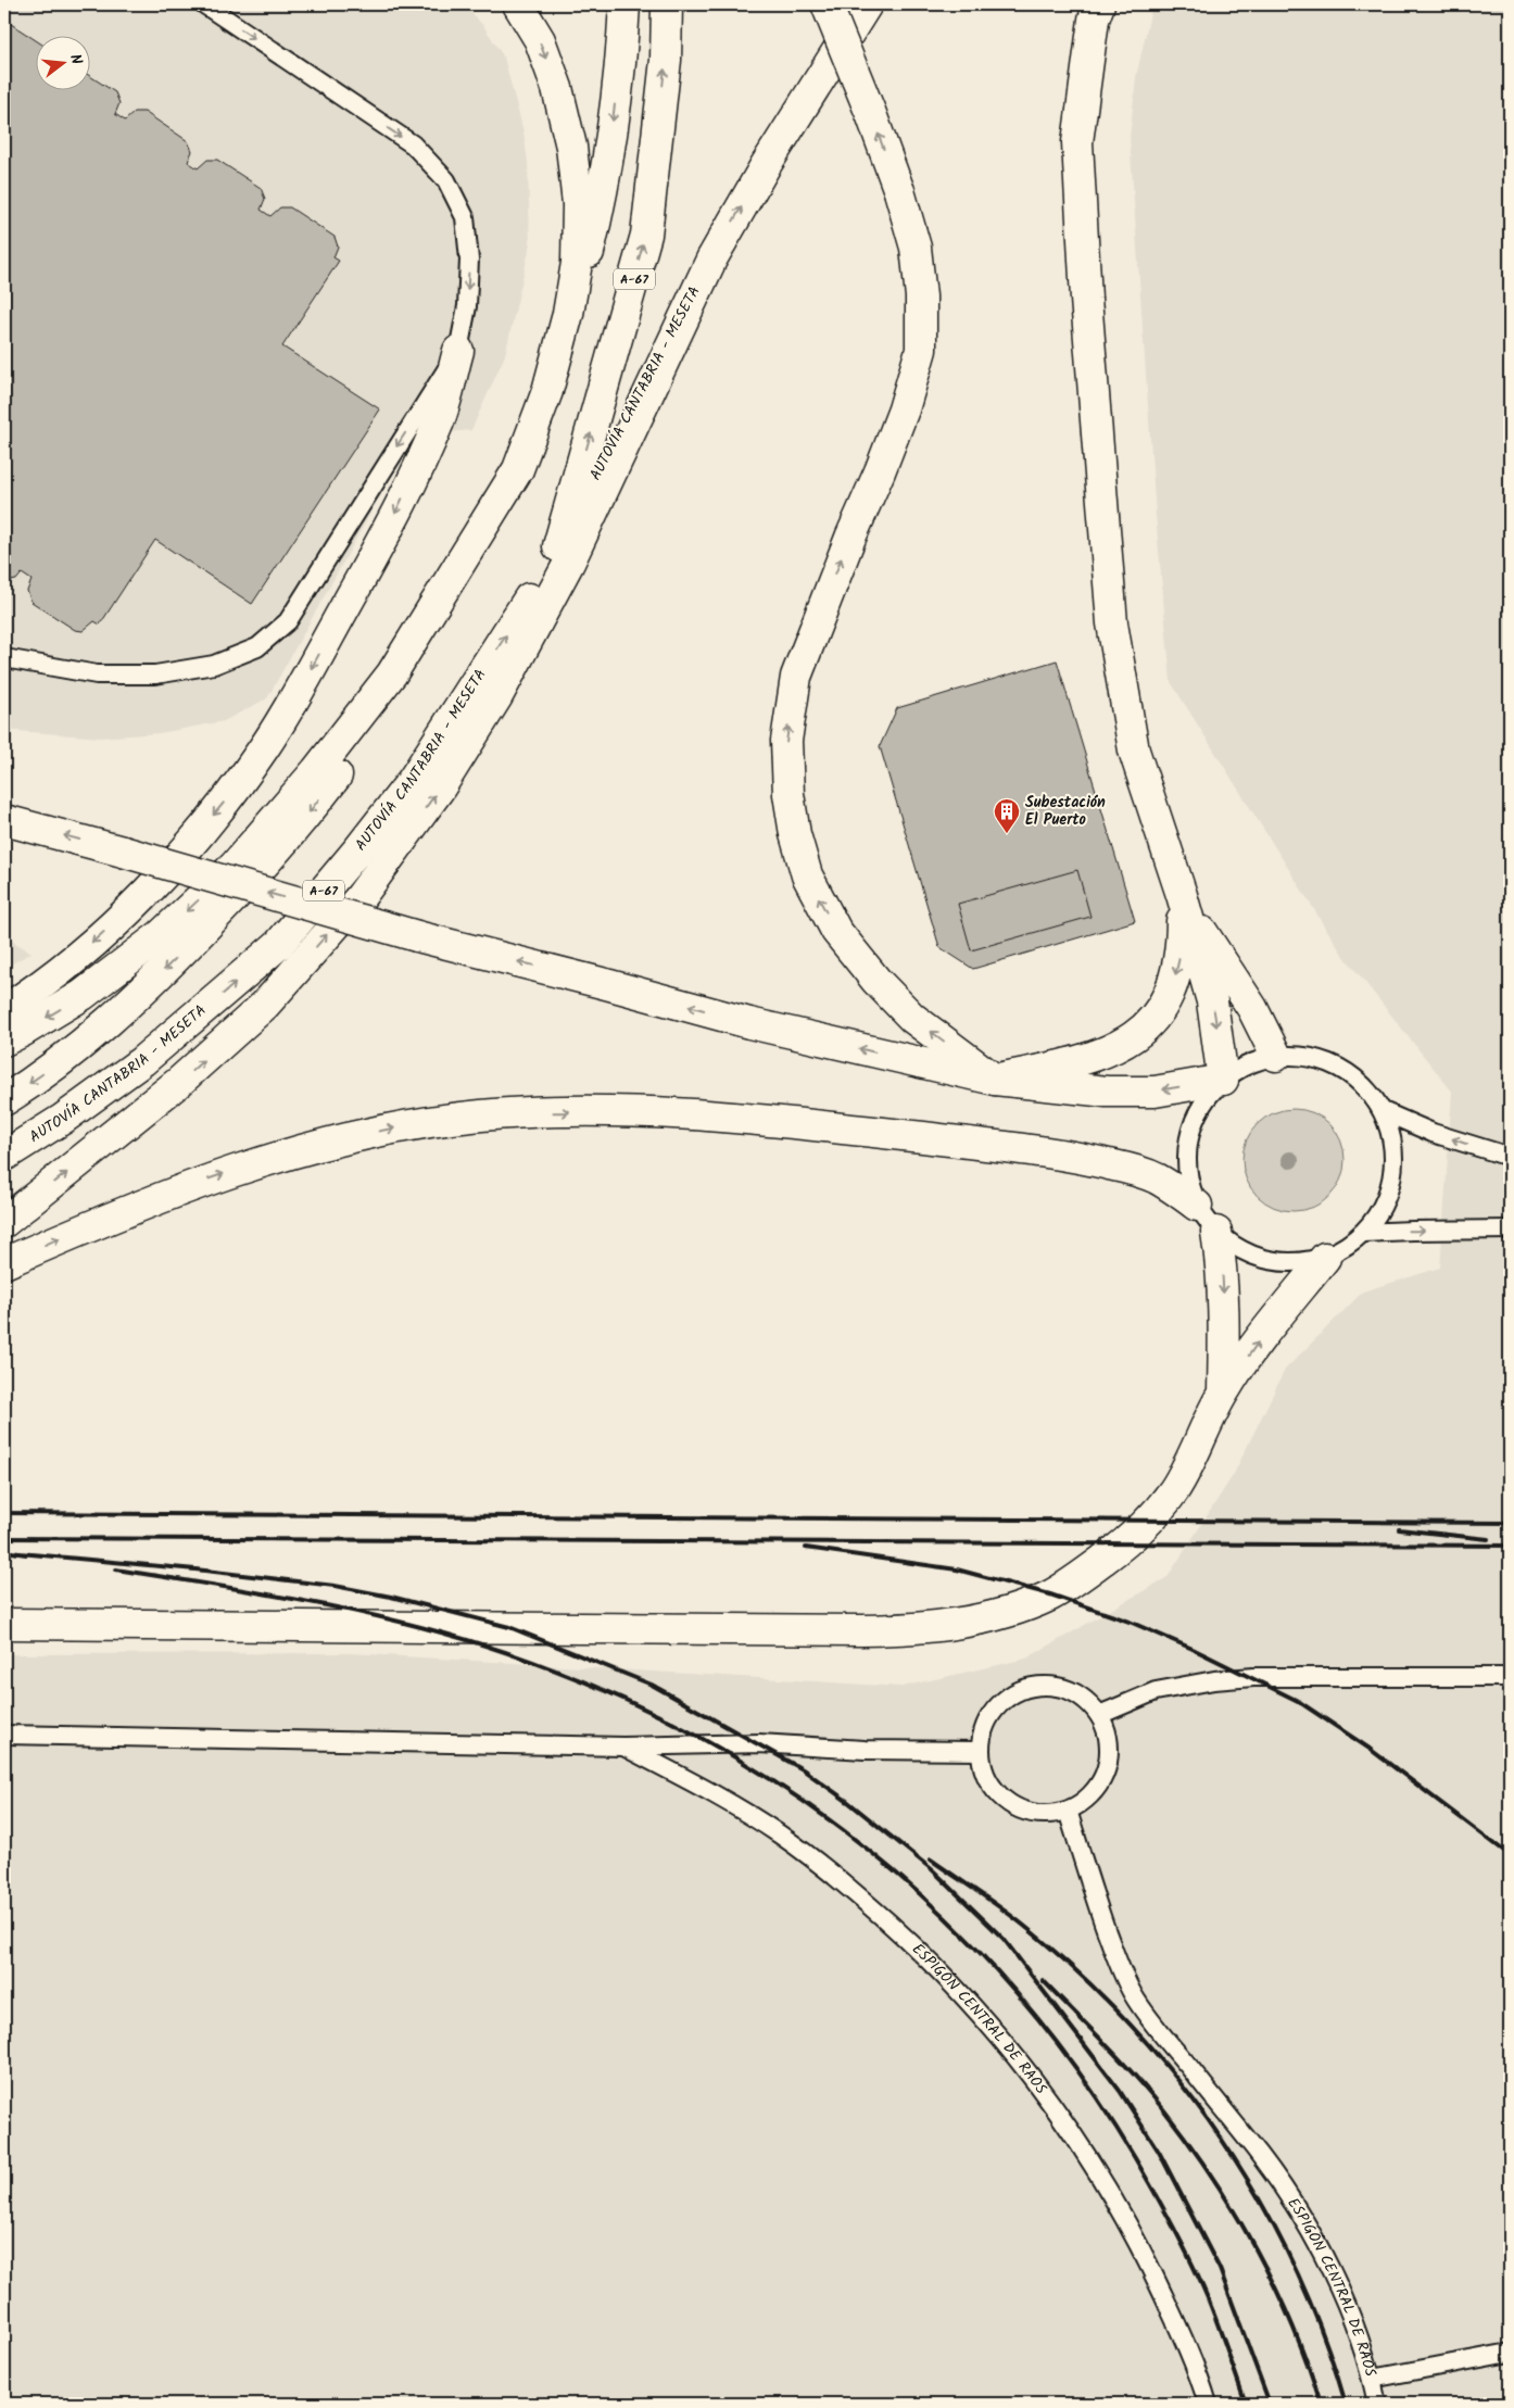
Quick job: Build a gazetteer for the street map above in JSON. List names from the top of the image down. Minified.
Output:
{"streets":{"main road":["A-67","AUTOVÍA CANTABRIA - MESETA"],"lane":["ESPIGÓN CENTRAL DE RAOS"]},"crossings":[["A-67","AUTOVÍA CANTABRIA - MESETA"]],"places":{"building":["Subestación El Puerto"]},"north":"right"}
